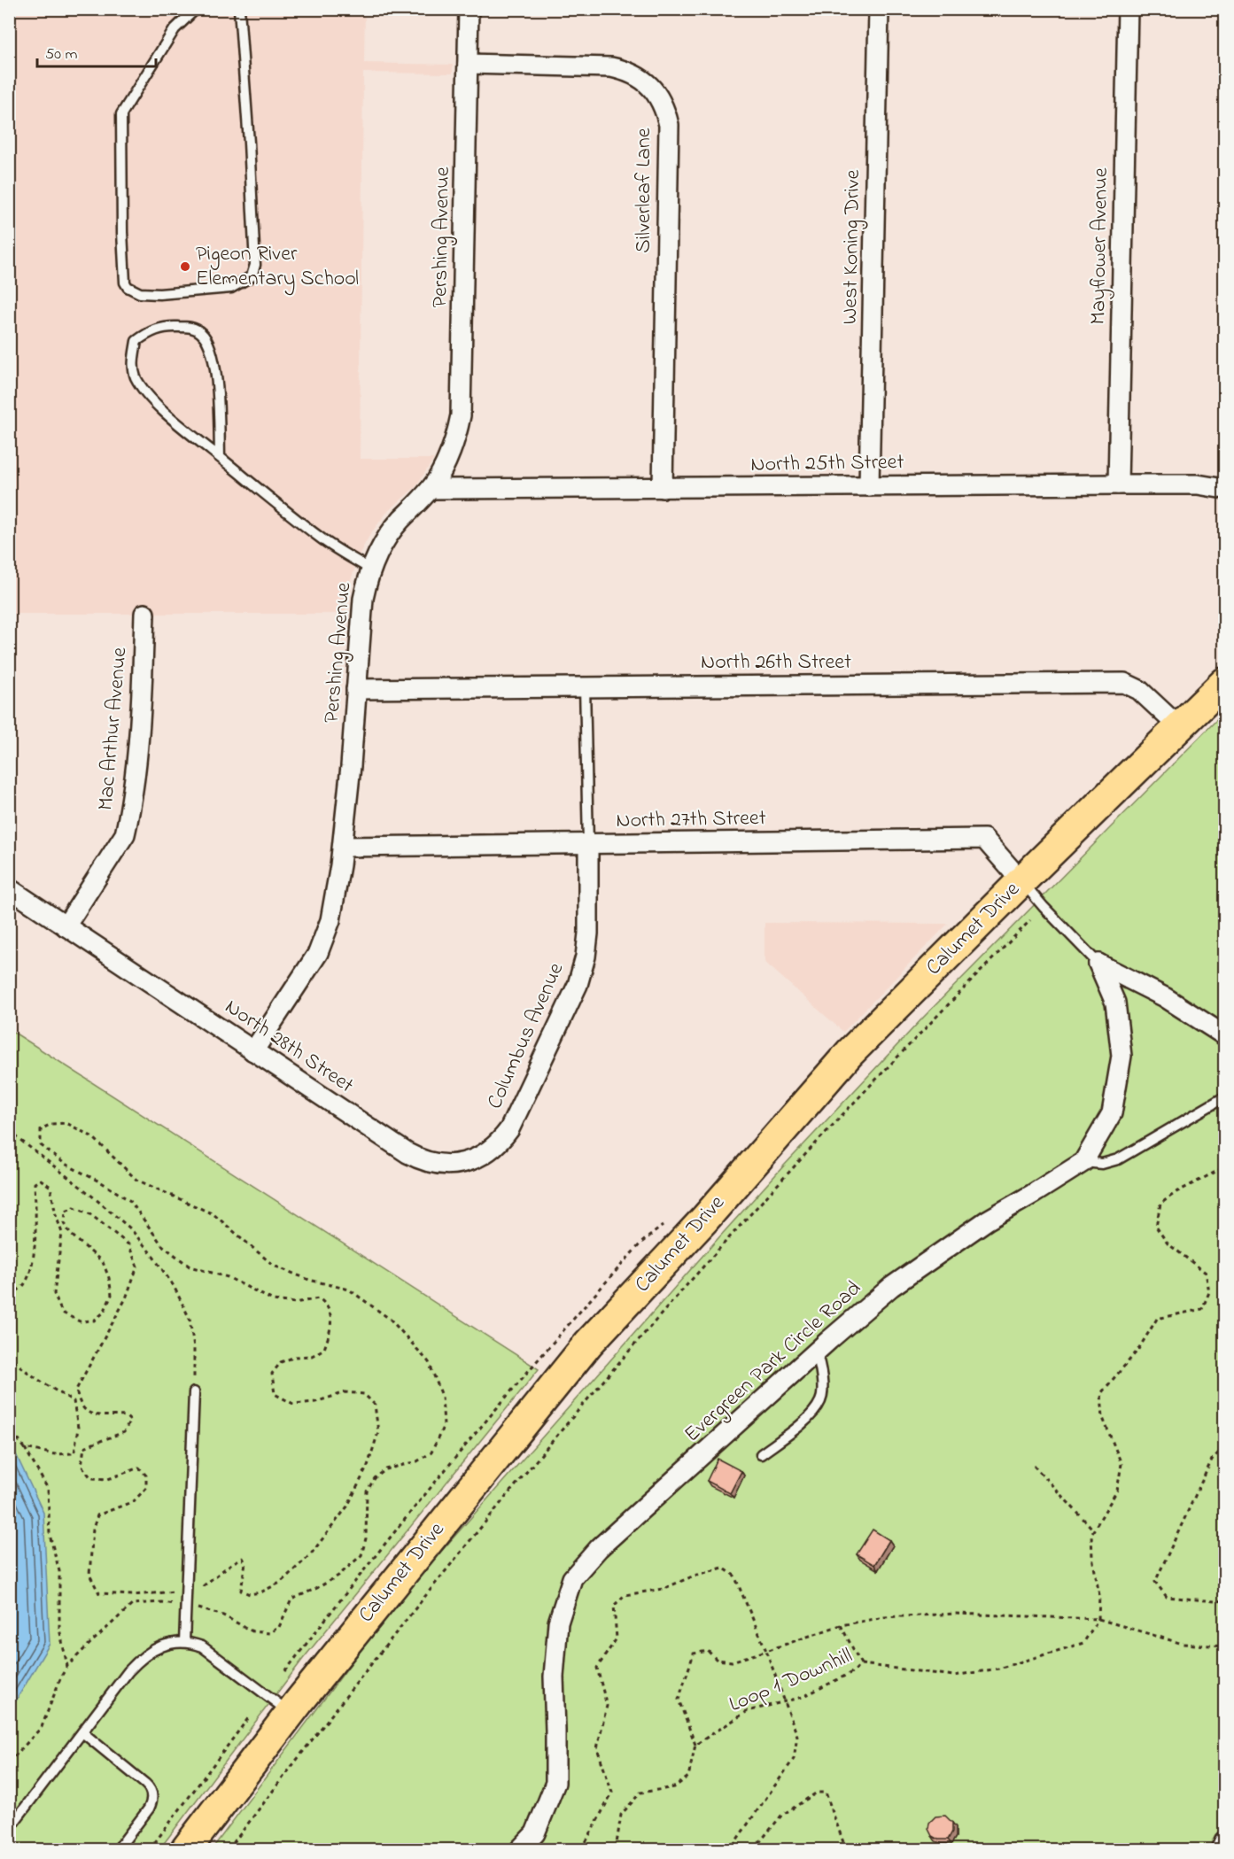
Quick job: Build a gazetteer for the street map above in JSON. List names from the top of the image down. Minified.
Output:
{"streets":{"main road":["Calumet Drive"],"street":["Silverleaf Lane","Pershing Avenue","Mayflower Avenue","West Koning Drive","North 25th Street","North 26th Street","Mac Arthur Avenue","North 27th Street","Columbus Avenue","North 28th Street","Evergreen Park Circle Road"],"path":["Loop 1 Downhill"]},"crossings":[["Silverleaf Lane","Pershing Avenue"],["Silverleaf Lane","North 25th Street"],["Pershing Avenue","North 25th Street"],["Pershing Avenue","North 26th Street"],["Pershing Avenue","North 27th Street"],["Pershing Avenue","North 28th Street"],["Mayflower Avenue","North 25th Street"],["West Koning Drive","North 25th Street"],["North 26th Street","Calumet Drive"],["Mac Arthur Avenue","North 28th Street"],["North 27th Street","Calumet Drive"],["North 27th Street","Columbus Avenue"],["North 27th Street","Evergreen Park Circle Road"],["Calumet Drive","Evergreen Park Circle Road"],["Columbus Avenue","North 28th Street"]],"places":["Pigeon River Elementary School"],"scale_bar":"50 m"}
